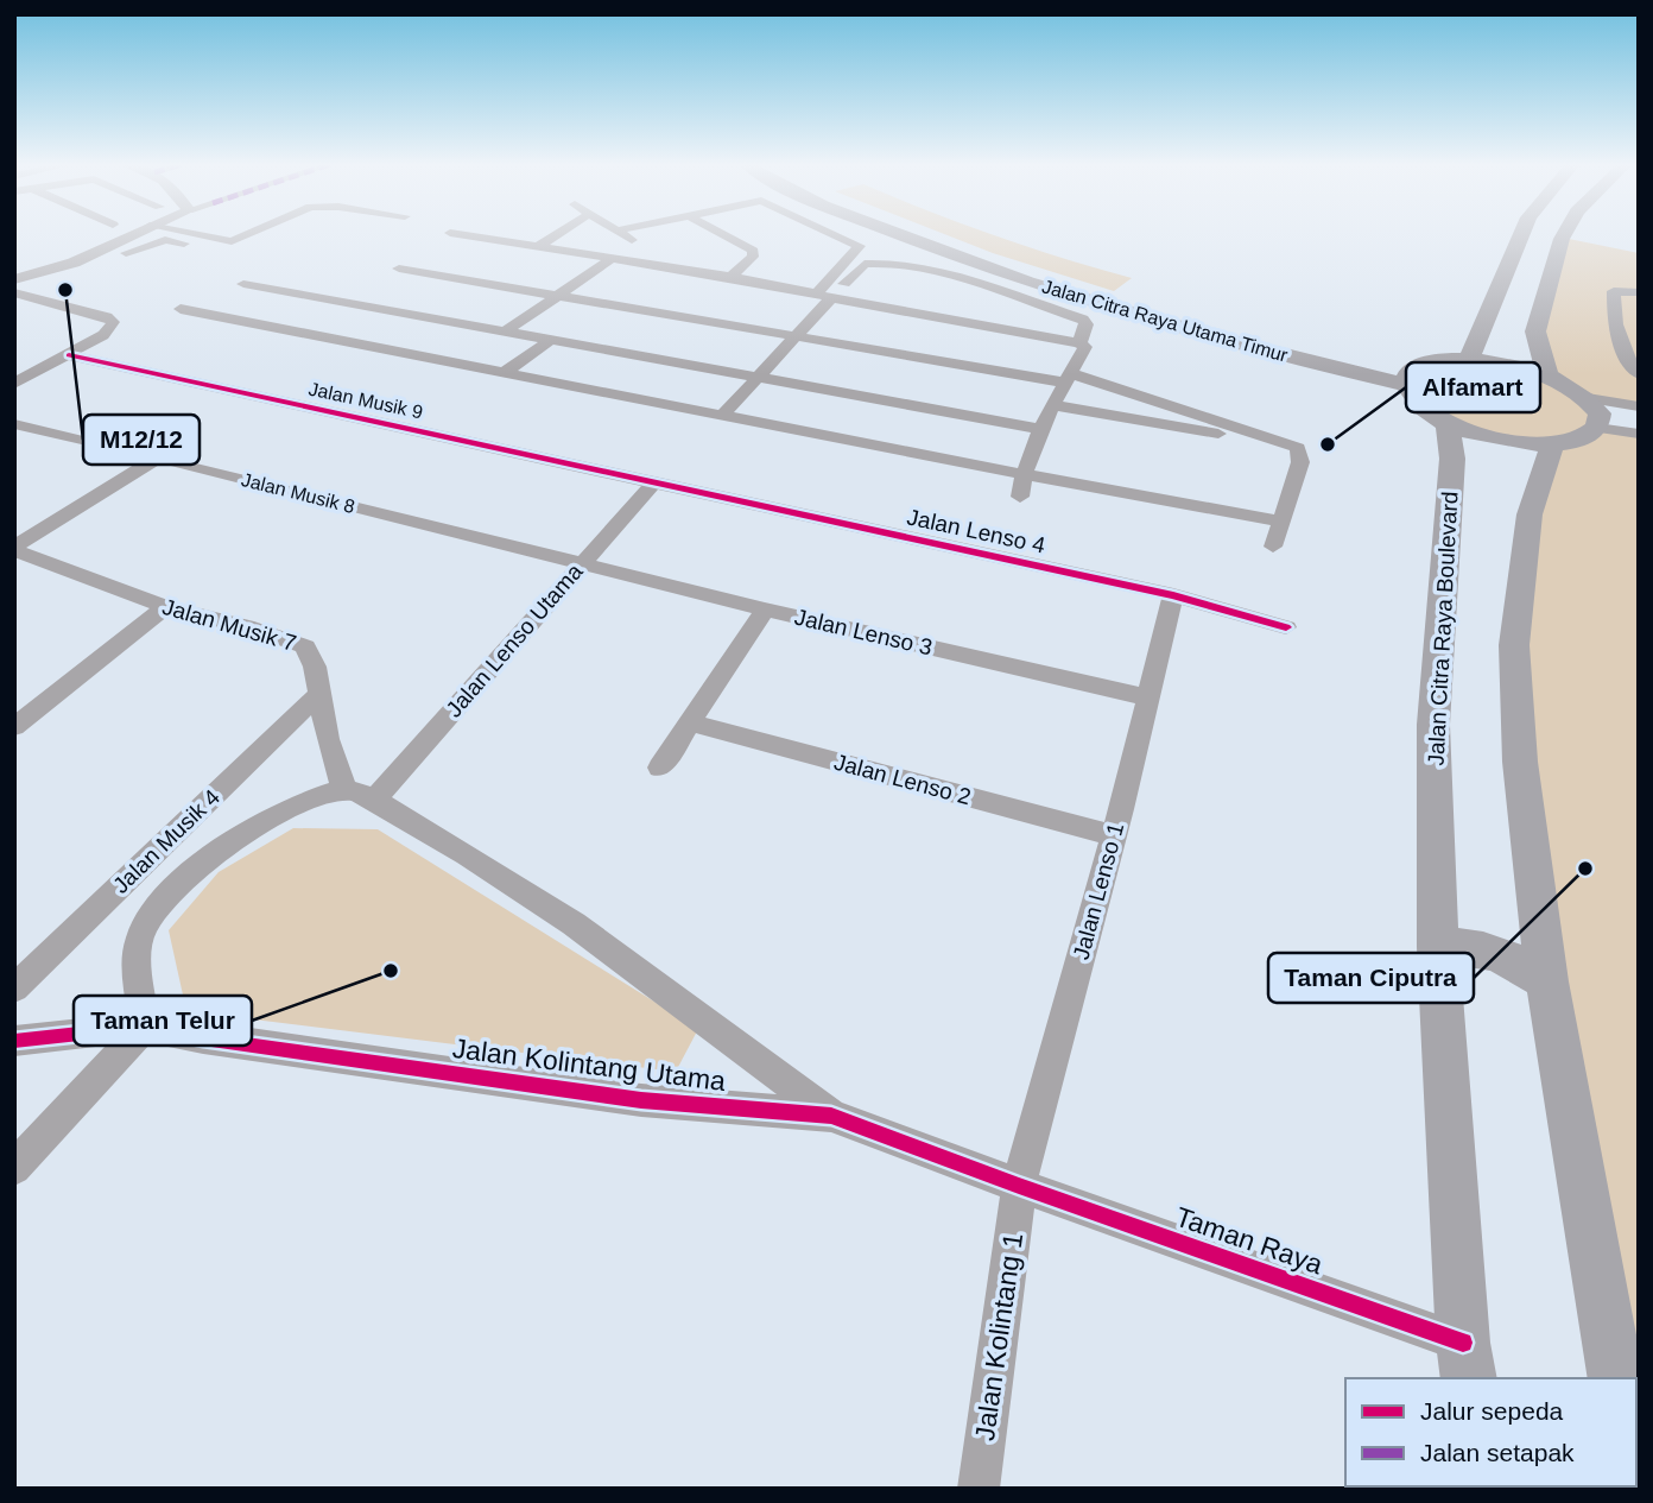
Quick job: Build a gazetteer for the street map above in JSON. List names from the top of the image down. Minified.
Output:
{"streets":{"main road":["Jalan Citra Raya Utama Timur","Jalan Citra Raya Boulevard"],"street":["Jalan Musik 9","Jalan Musik 8","Jalan Lenso 4","Jalan Musik 7","Jalan Lenso 3","Jalan Lenso Utama","Jalan Lenso 2","Jalan Musik 4","Jalan Lenso 1","Jalan Kolintang Utama","Taman Raya","Jalan Kolintang 1"]},"crossings":[["Jalan Musik 9","Jalan Lenso 4"],["Jalan Musik 9","Jalan Lenso Utama"],["Jalan Musik 8","Jalan Lenso 3"],["Jalan Musik 8","Jalan Lenso Utama"],["Jalan Lenso 4","Jalan Lenso Utama"],["Jalan Lenso 4","Jalan Lenso 1"],["Jalan Musik 7","Jalan Musik 4"],["Jalan Musik 7","Jalan Kolintang Utama"],["Jalan Citra Raya Boulevard","Taman Raya"],["Jalan Lenso 3","Jalan Lenso Utama"],["Jalan Lenso 3","Jalan Lenso 1"],["Jalan Lenso Utama","Jalan Kolintang Utama"],["Jalan Lenso 2","Jalan Lenso 1"],["Jalan Lenso 1","Jalan Kolintang Utama"],["Jalan Lenso 1","Taman Raya"],["Jalan Lenso 1","Jalan Kolintang 1"],["Jalan Kolintang Utama","Taman Raya"],["Jalan Kolintang Utama","Jalan Kolintang 1"],["Taman Raya","Jalan Kolintang 1"]],"places":["M12/12","Alfamart","Taman Ciputra","Taman Telur"],"legend":["Jalur sepeda","Jalan setapak"]}
